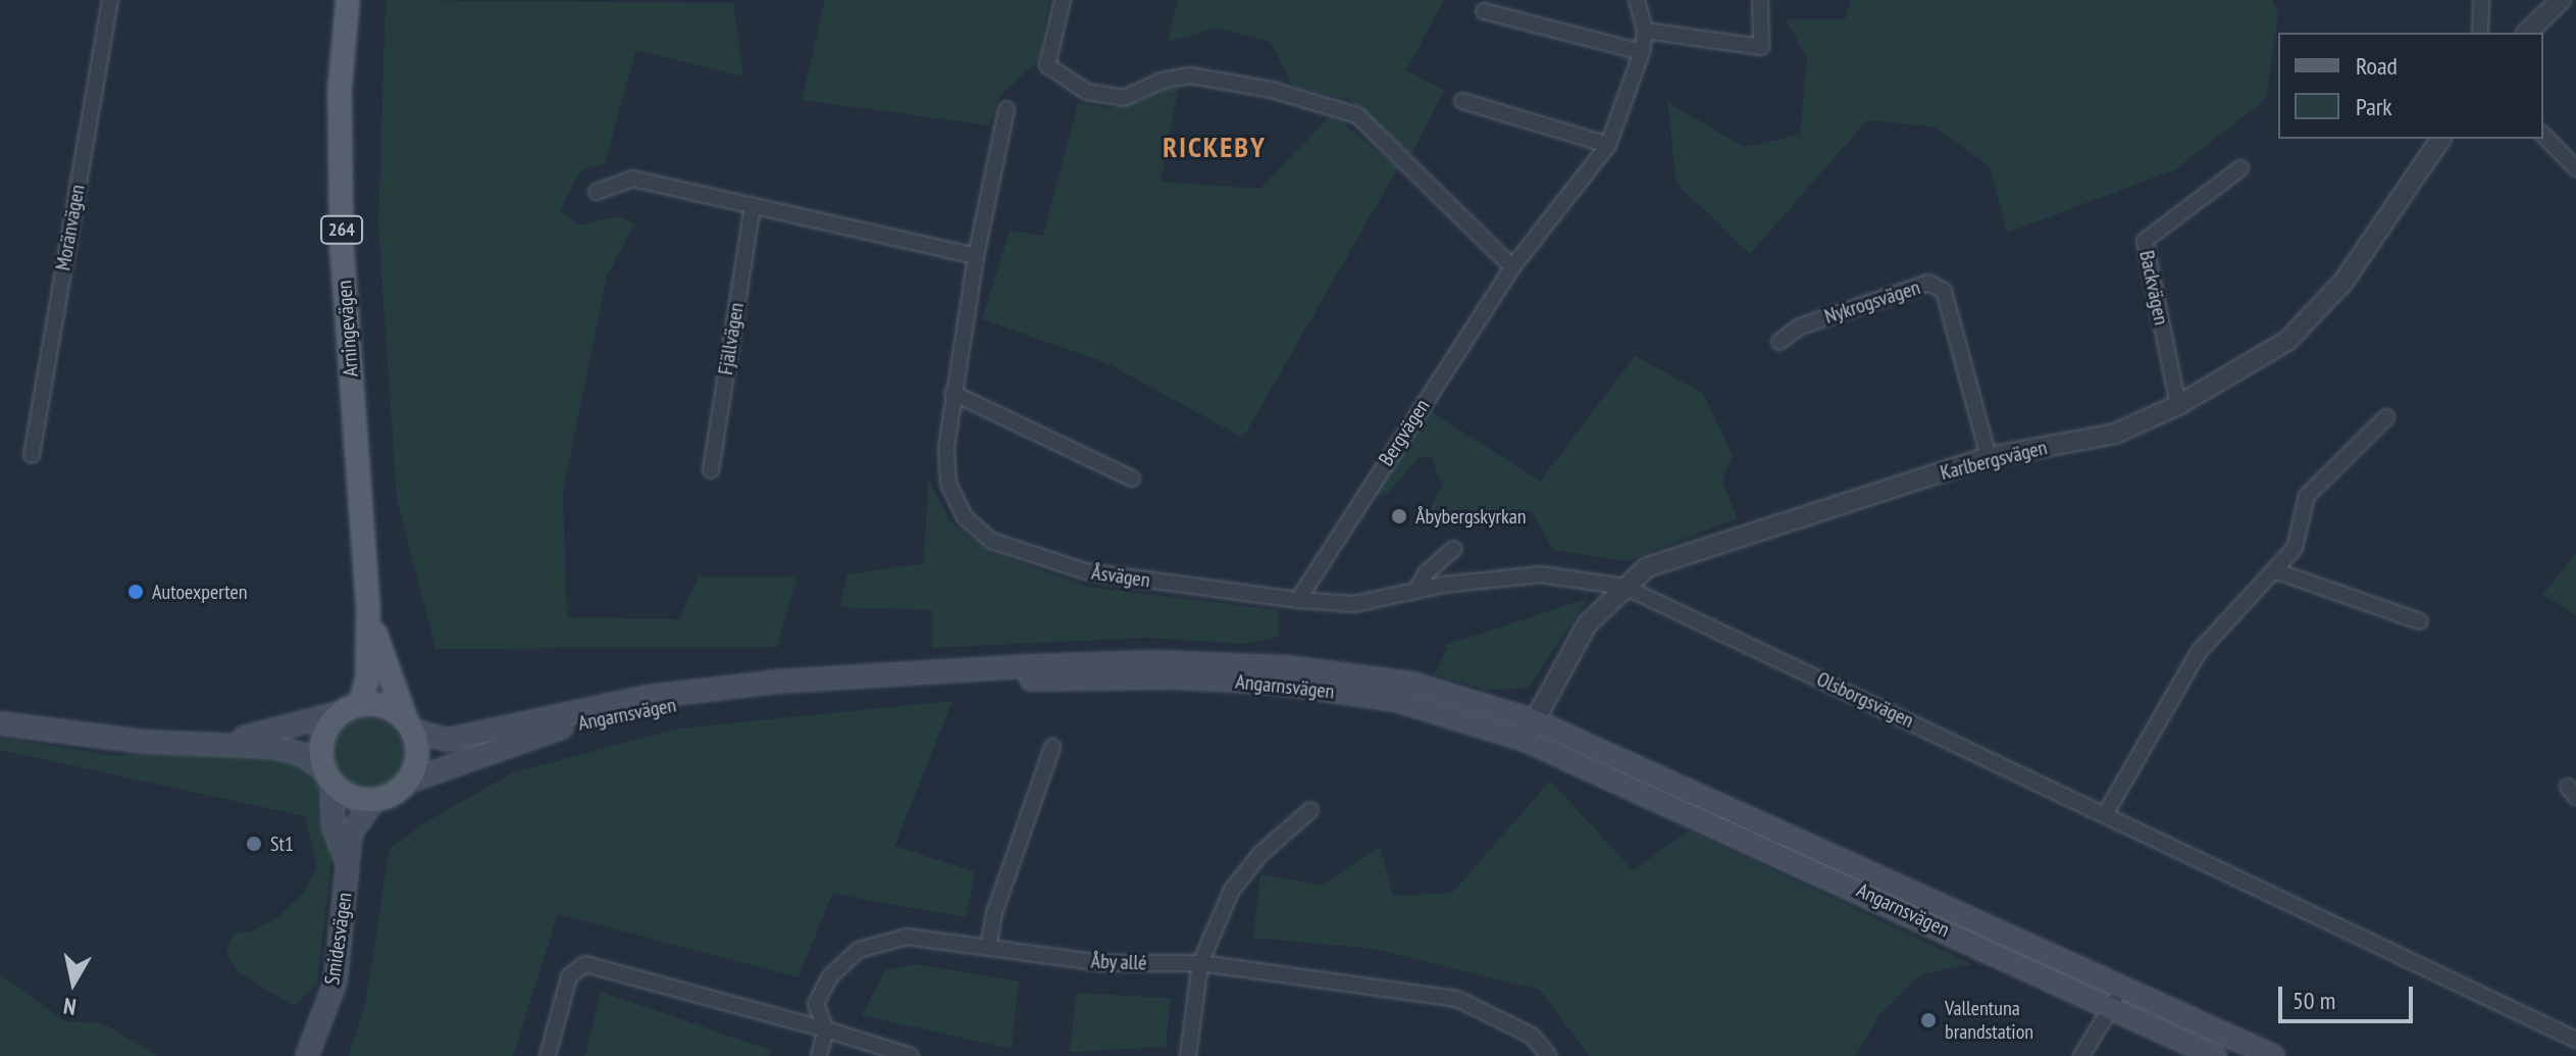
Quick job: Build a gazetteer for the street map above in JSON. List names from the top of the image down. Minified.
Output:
{"streets":{"main road":["264","Arningevägen","Angarnsvägen","Smidesvägen"],"street":["Moränvägen","Backvägen","Nykrogsvägen","Fjällvägen","Bergvägen","Karlbergsvägen","Åsvägen","Olsborgsvägen","Åby allé"]},"crossings":[["Backvägen","Karlbergsvägen"],["Nykrogsvägen","Karlbergsvägen"],["Arningevägen","Angarnsvägen"],["Arningevägen","Smidesvägen"],["Bergvägen","Åsvägen"],["Karlbergsvägen","Åsvägen"],["Karlbergsvägen","Angarnsvägen"],["Karlbergsvägen","Olsborgsvägen"],["Åsvägen","Olsborgsvägen"],["Angarnsvägen","Smidesvägen"]],"districts":["RICKEBY"],"places":["Åbybergskyrkan","Autoexperten","St1","Vallentuna brandstation"],"legend":["Road","Park"],"scale_bar":"50 m","north":"bottom"}
